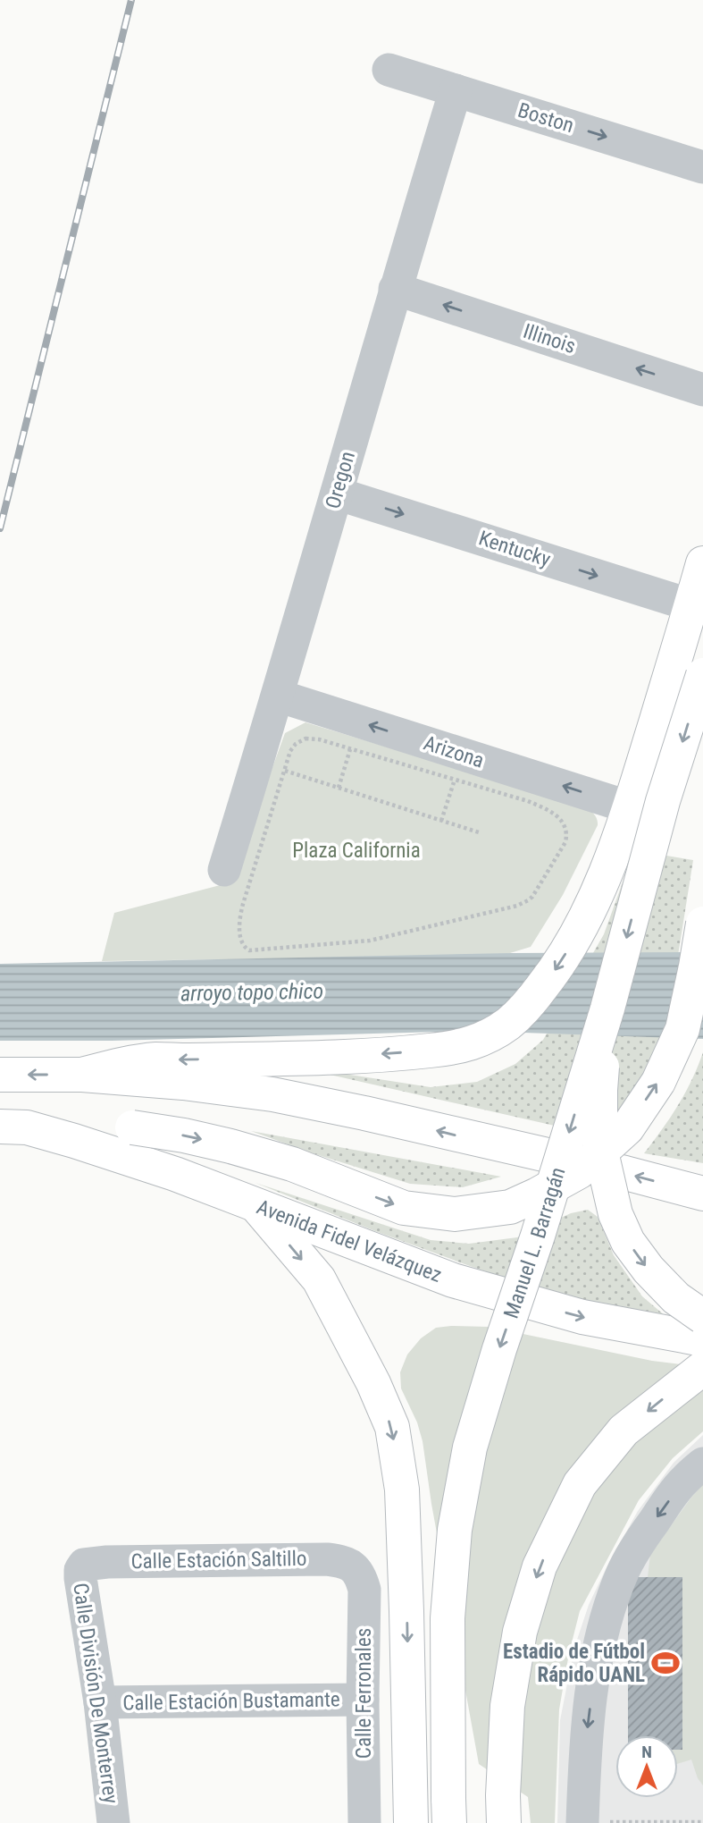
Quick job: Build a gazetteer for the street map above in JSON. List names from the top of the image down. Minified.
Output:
{"streets":{"highway":["Avenida Fidel Velázquez","Manuel L. Barragán"],"street":["Boston","Illinois","Oregon","Kentucky","Arizona","Calle Estación Saltillo","Calle División De Monterrey","Calle Ferronales","Calle Estación Bustamante"]},"crossings":[["Boston","Oregon"],["Illinois","Oregon"],["Oregon","Kentucky"],["Oregon","Arizona"],["Calle Estación Saltillo","Calle División De Monterrey"],["Calle Estación Saltillo","Calle Ferronales"],["Calle División De Monterrey","Calle Estación Bustamante"],["Calle Ferronales","Calle Estación Bustamante"]],"one_way":["Boston","Illinois","Kentucky","Arizona"],"water":["arroyo topo chico"],"parks":["Plaza California"],"places":{"sports":["Estadio de Fútbol Rápido UANL"]},"north":"top"}
